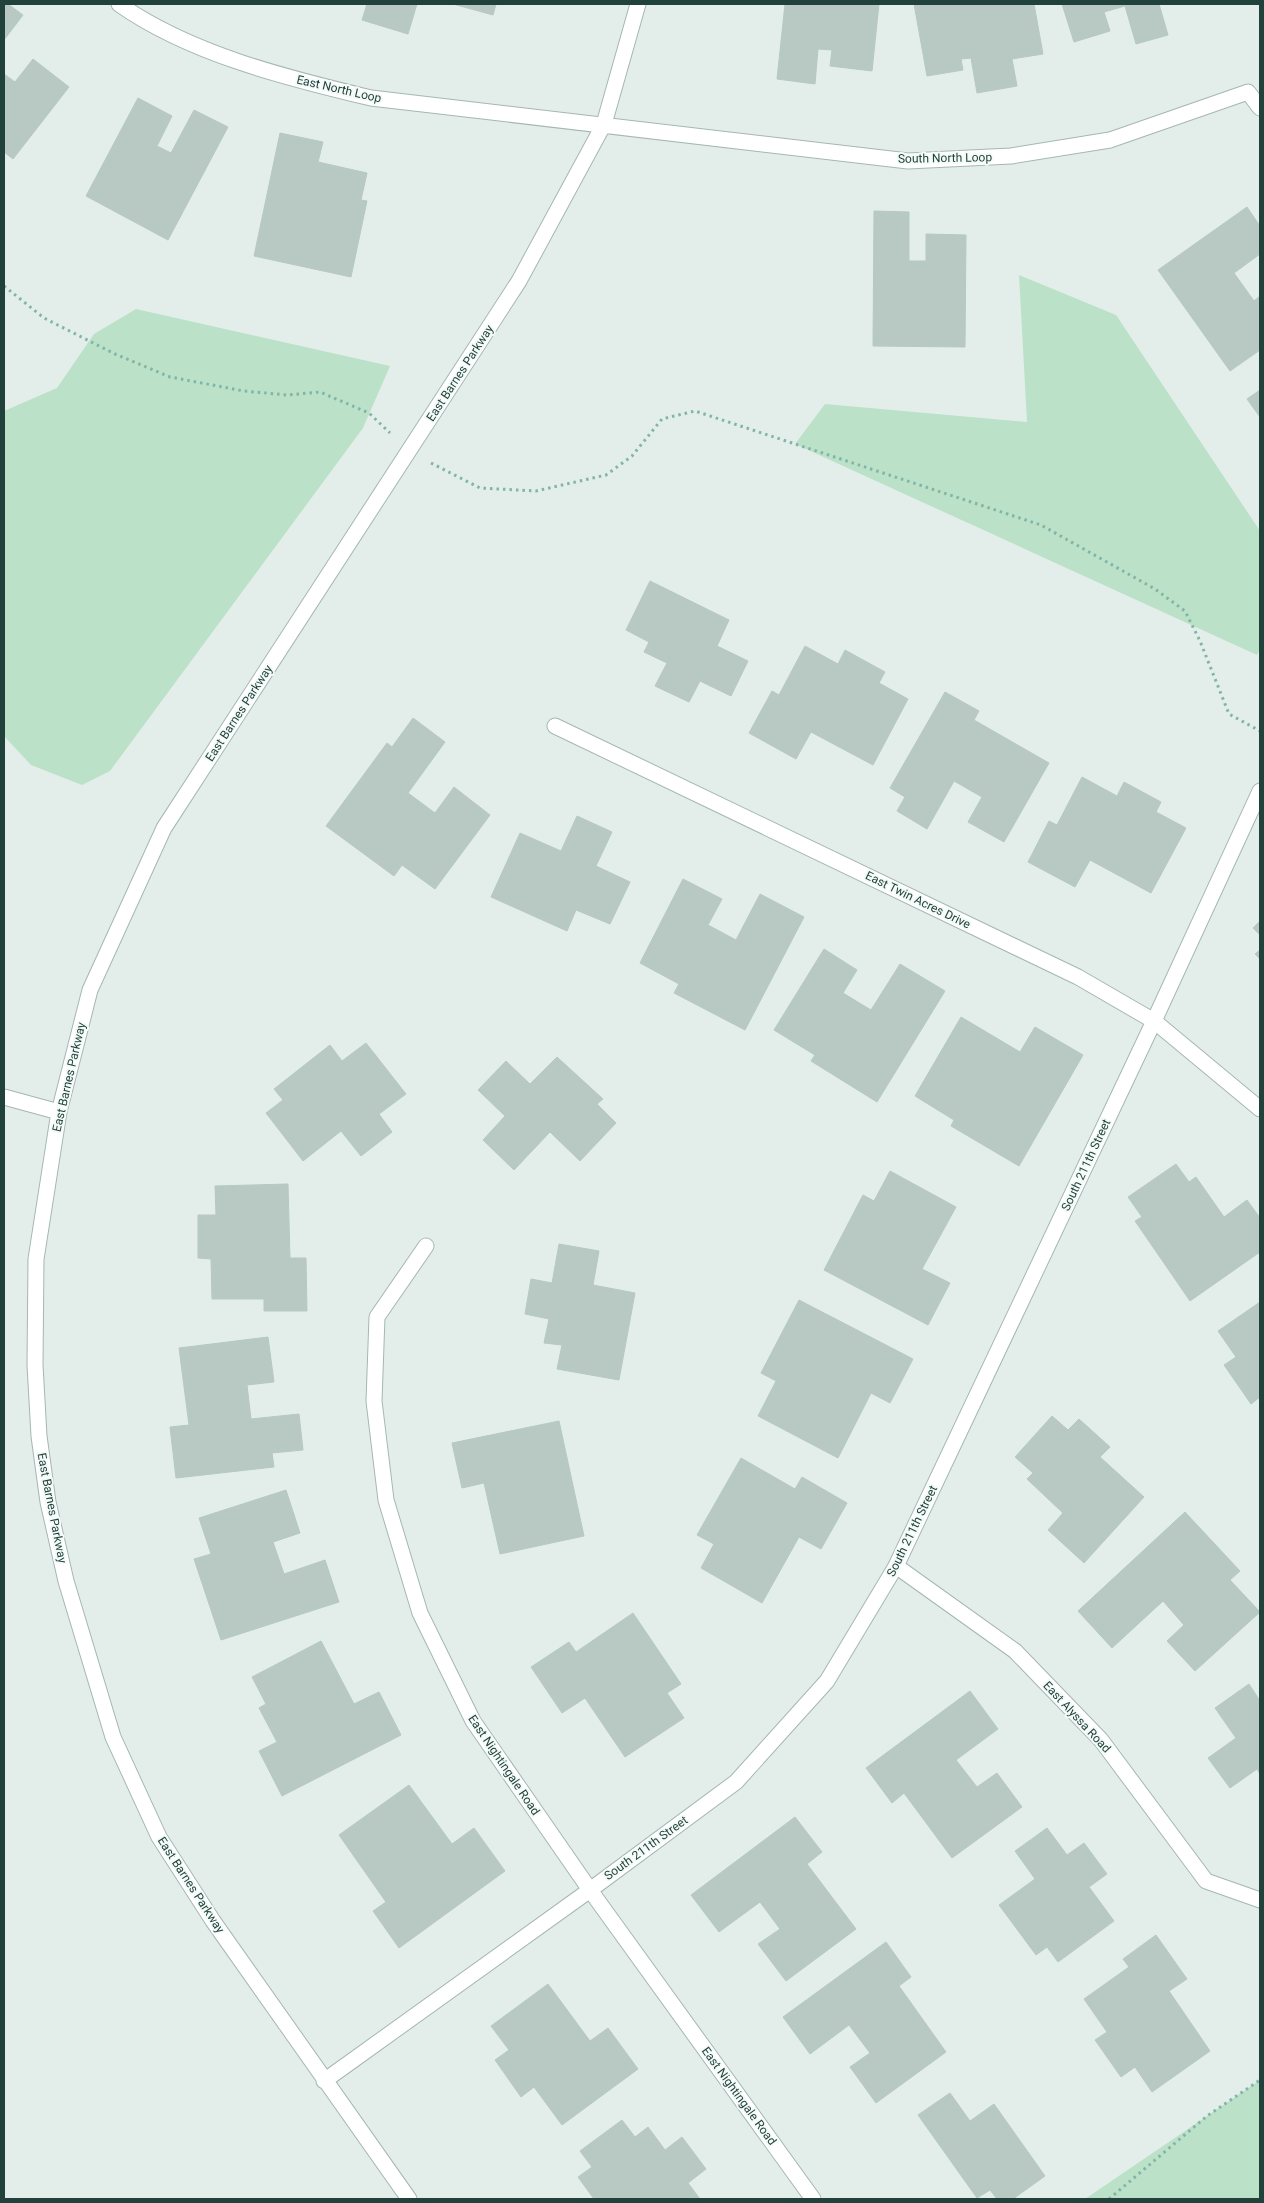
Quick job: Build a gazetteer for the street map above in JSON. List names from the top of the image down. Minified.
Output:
{"streets":{"street":["East North Loop","South North Loop","East Barnes Parkway","East Twin Acres Drive","South 211th Street","East Alyssa Road","East Nightingale Road"]},"crossings":[["East North Loop","South North Loop"],["East North Loop","East Barnes Parkway"],["South North Loop","East Barnes Parkway"],["East Barnes Parkway","South 211th Street"],["East Twin Acres Drive","South 211th Street"],["South 211th Street","East Alyssa Road"],["South 211th Street","East Nightingale Road"]]}
